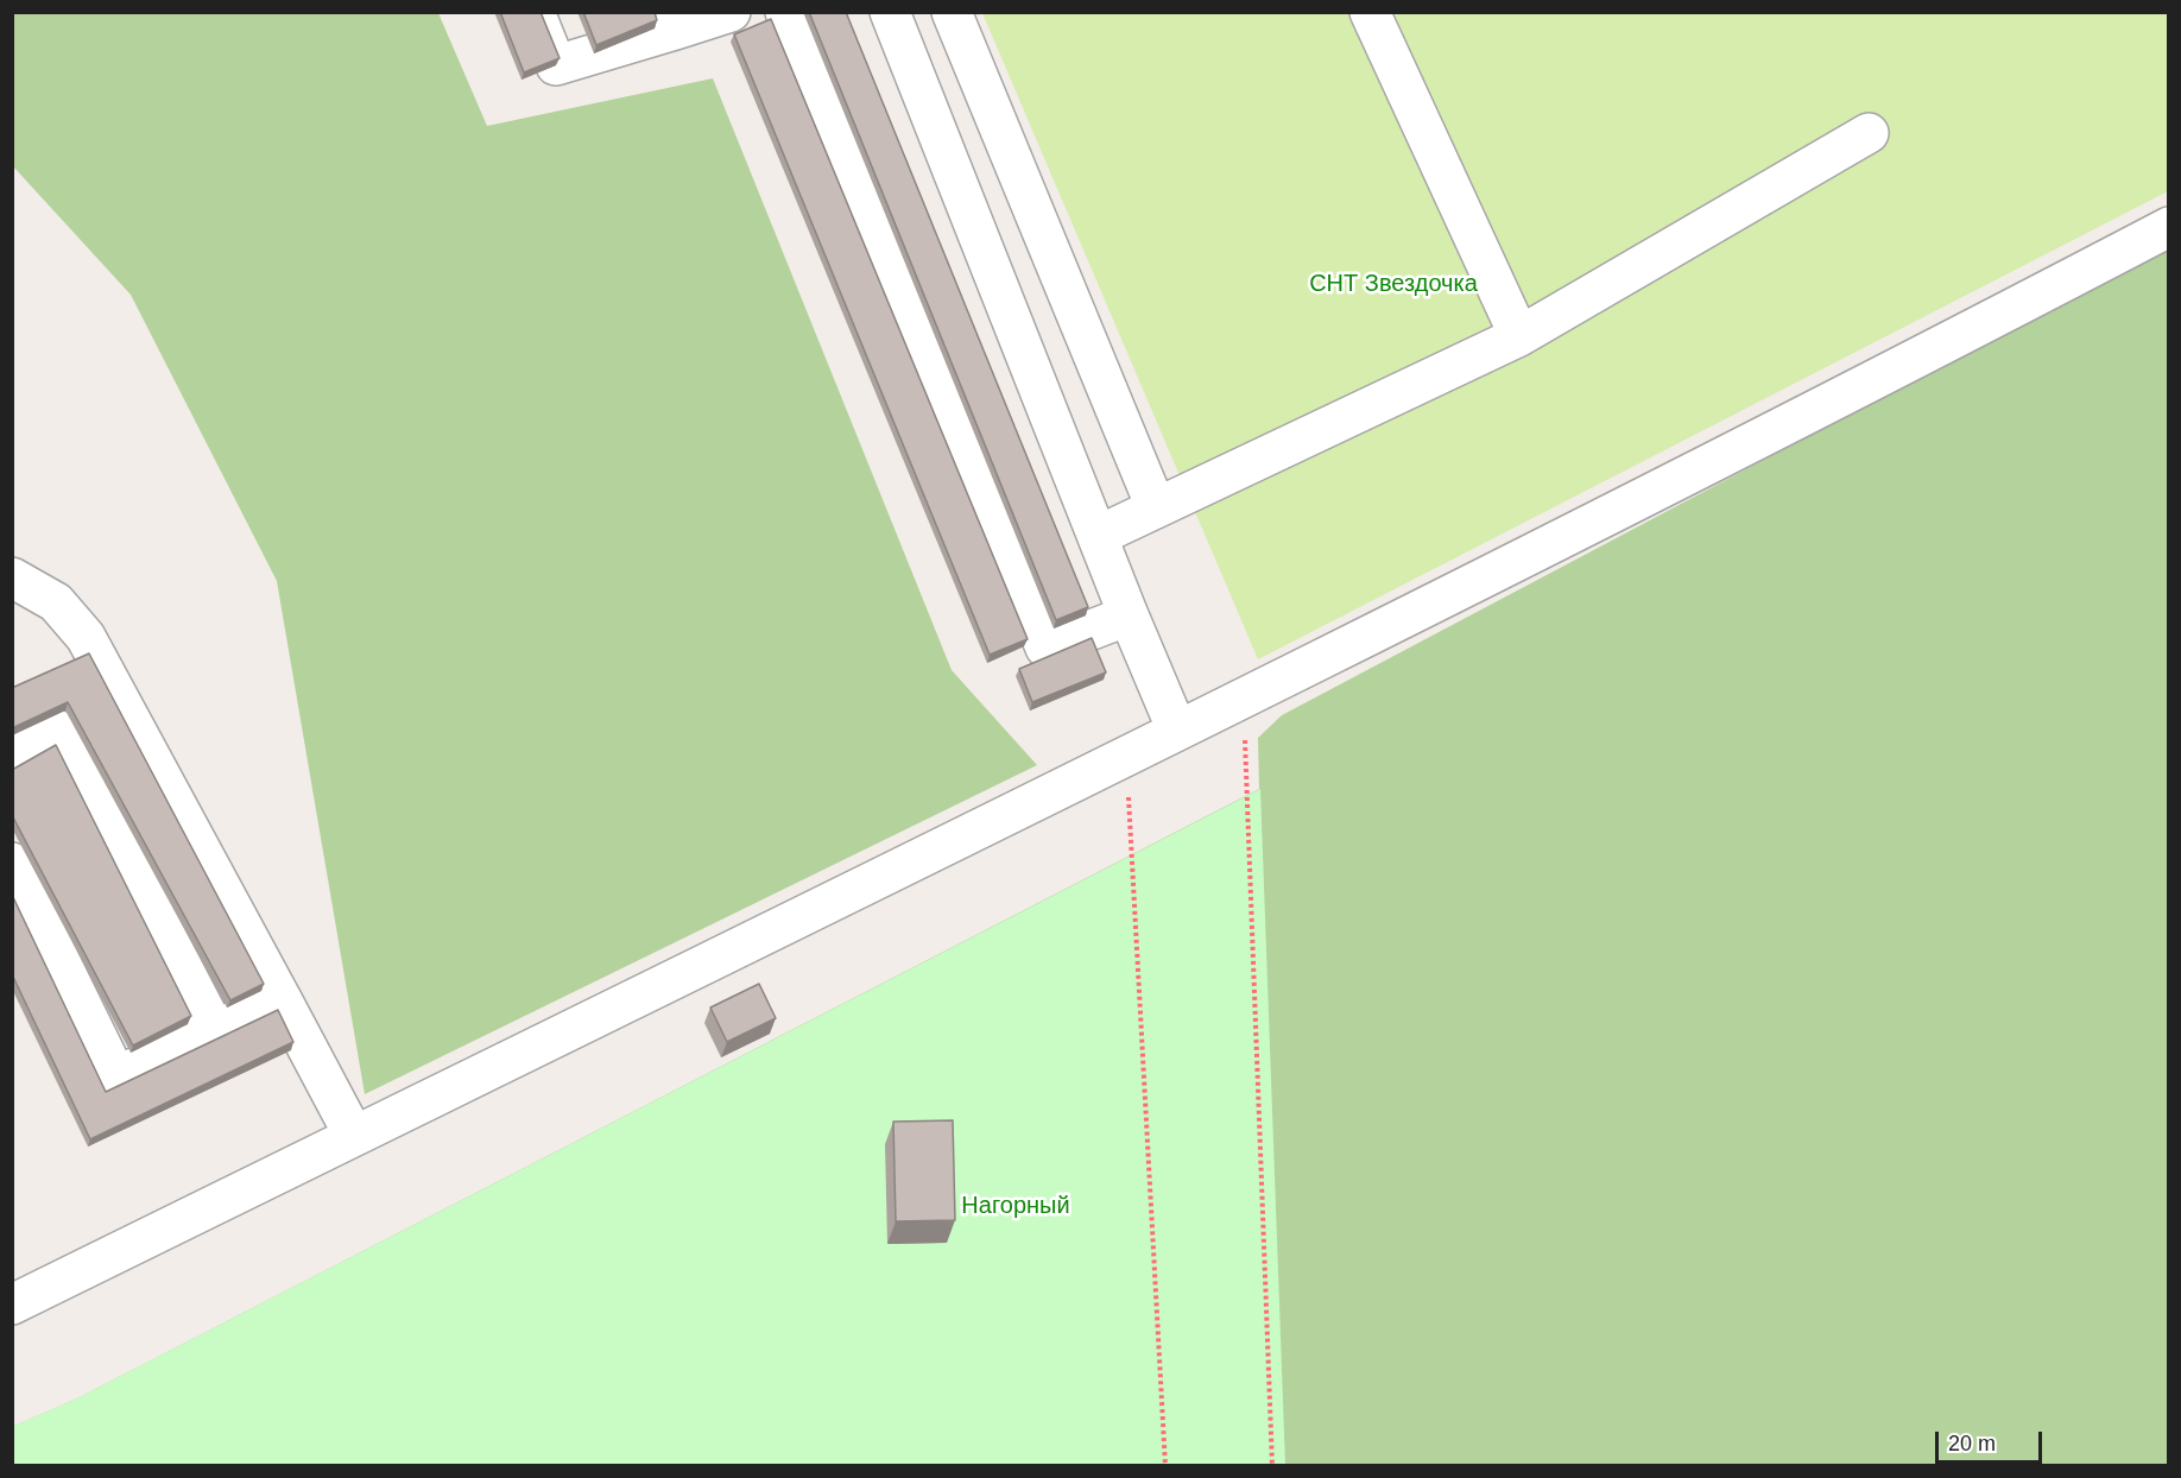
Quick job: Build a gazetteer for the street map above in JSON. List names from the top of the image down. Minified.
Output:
{"parks":["СНТ Звездочка","Нагорный"],"scale_bar":"20 m"}
